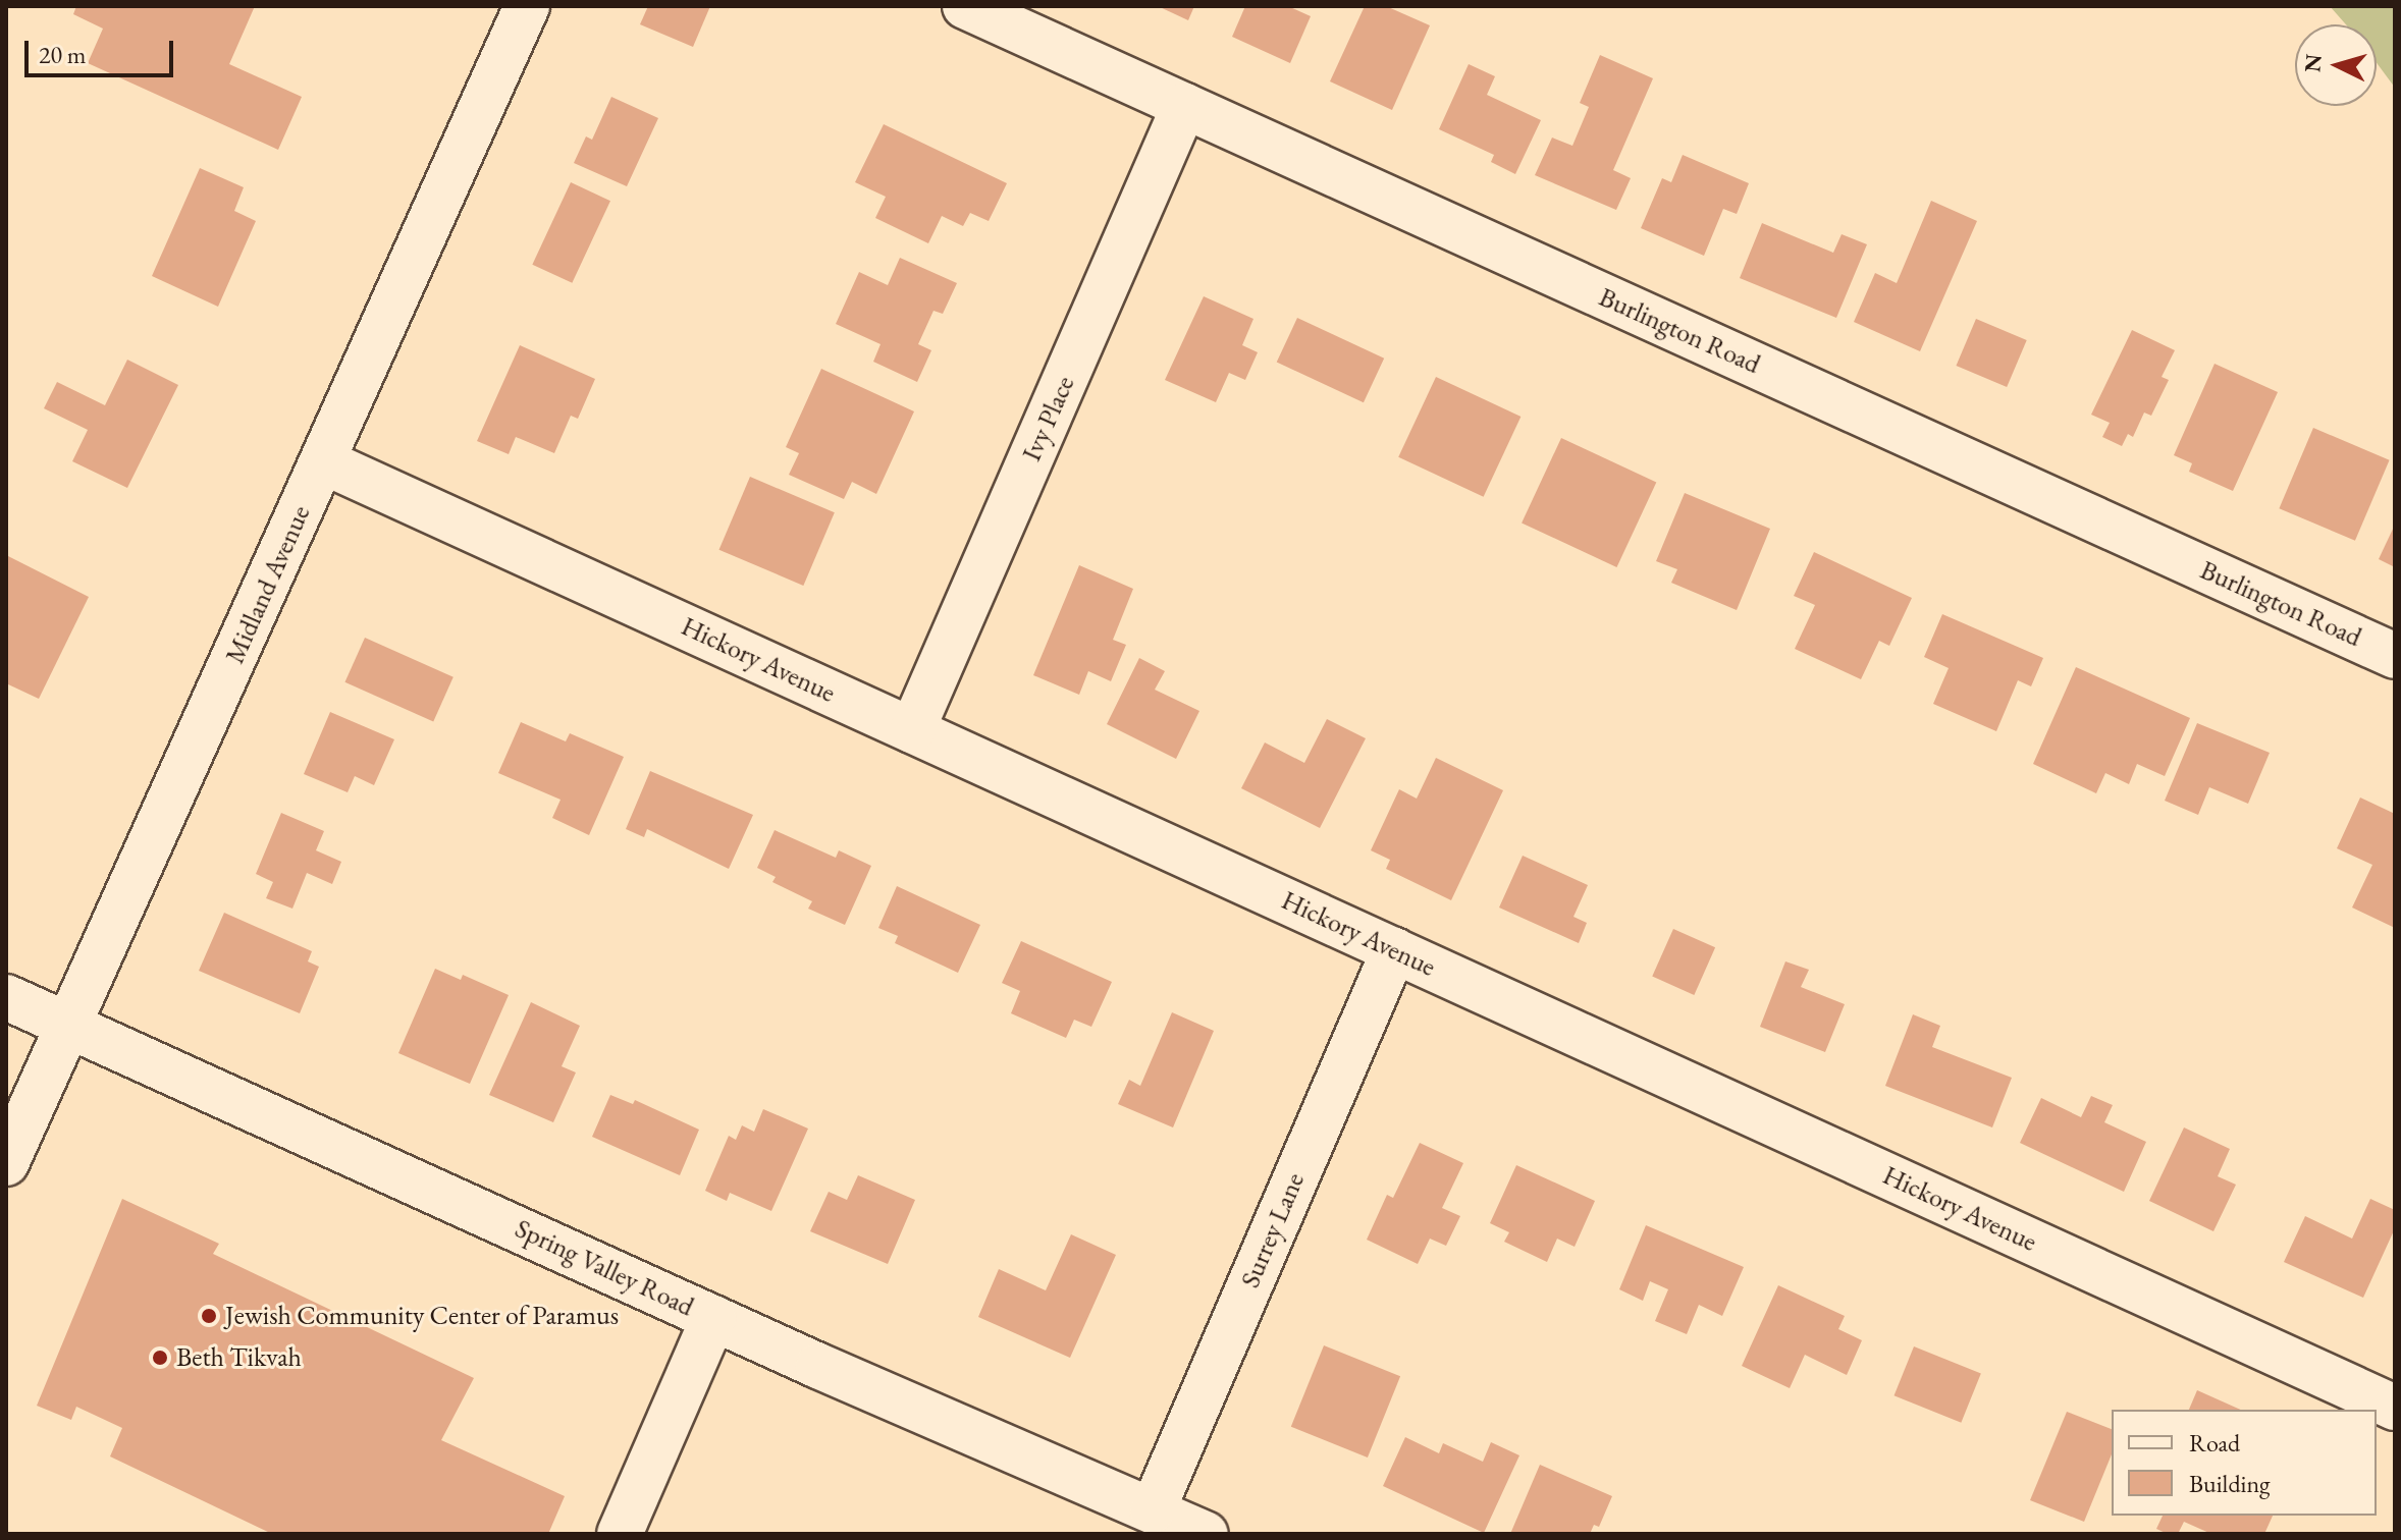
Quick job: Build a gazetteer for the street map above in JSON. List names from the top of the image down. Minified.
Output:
{"streets":{"street":["Burlington Road","Ivy Place","Midland Avenue","Hickory Avenue","Surrey Lane","Spring Valley Road"]},"crossings":[["Burlington Road","Ivy Place"],["Ivy Place","Hickory Avenue"],["Midland Avenue","Hickory Avenue"],["Midland Avenue","Spring Valley Road"],["Hickory Avenue","Surrey Lane"],["Surrey Lane","Spring Valley Road"]],"places":["Jewish Community Center of Paramus","Beth Tikvah"],"legend":["Road","Building"],"scale_bar":"20 m","north":"left"}
